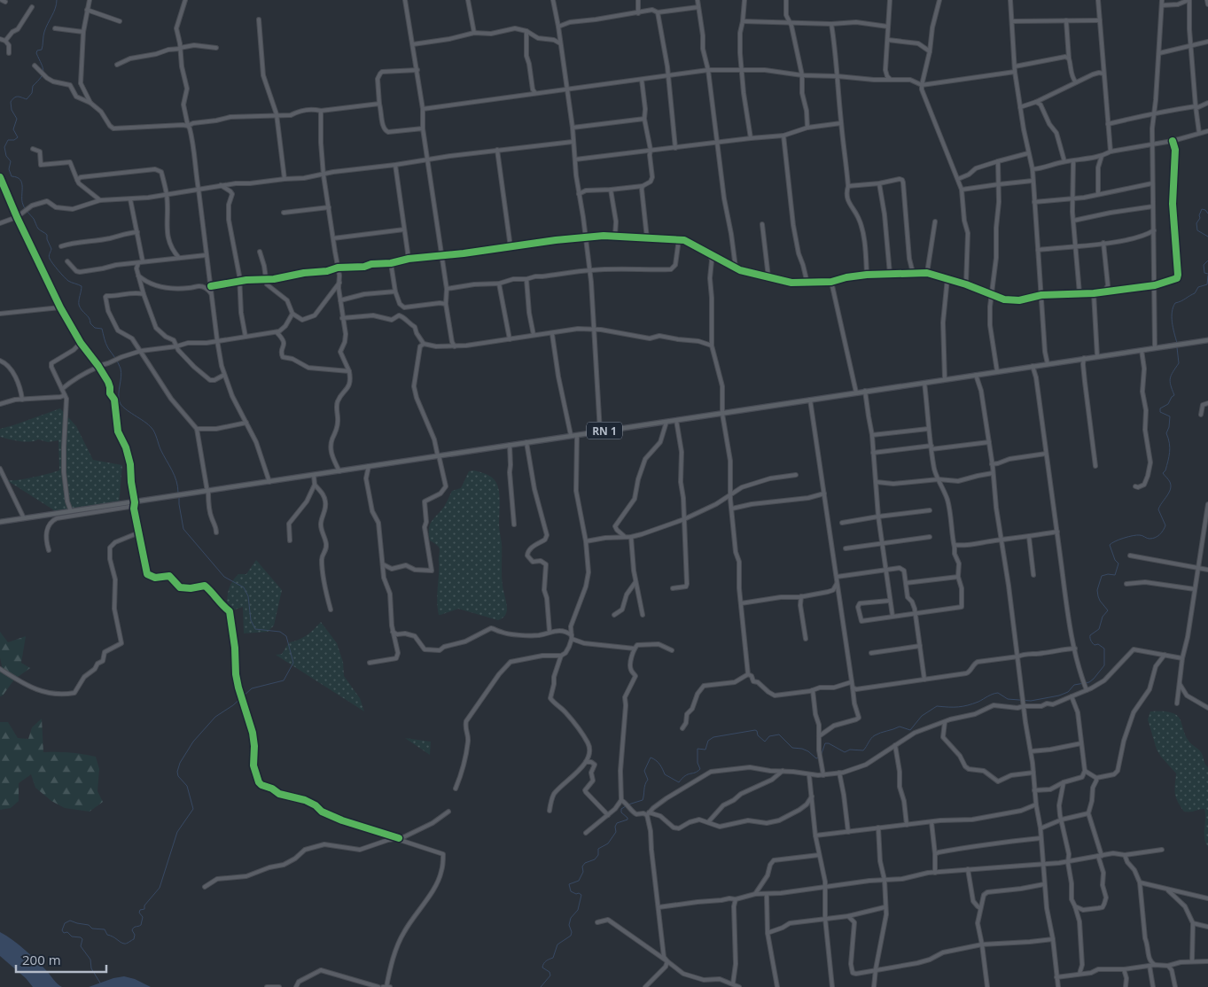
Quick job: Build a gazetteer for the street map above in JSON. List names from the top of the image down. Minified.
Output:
{"streets":{"main road":["RN 1"]},"scale_bar":"200 m"}
